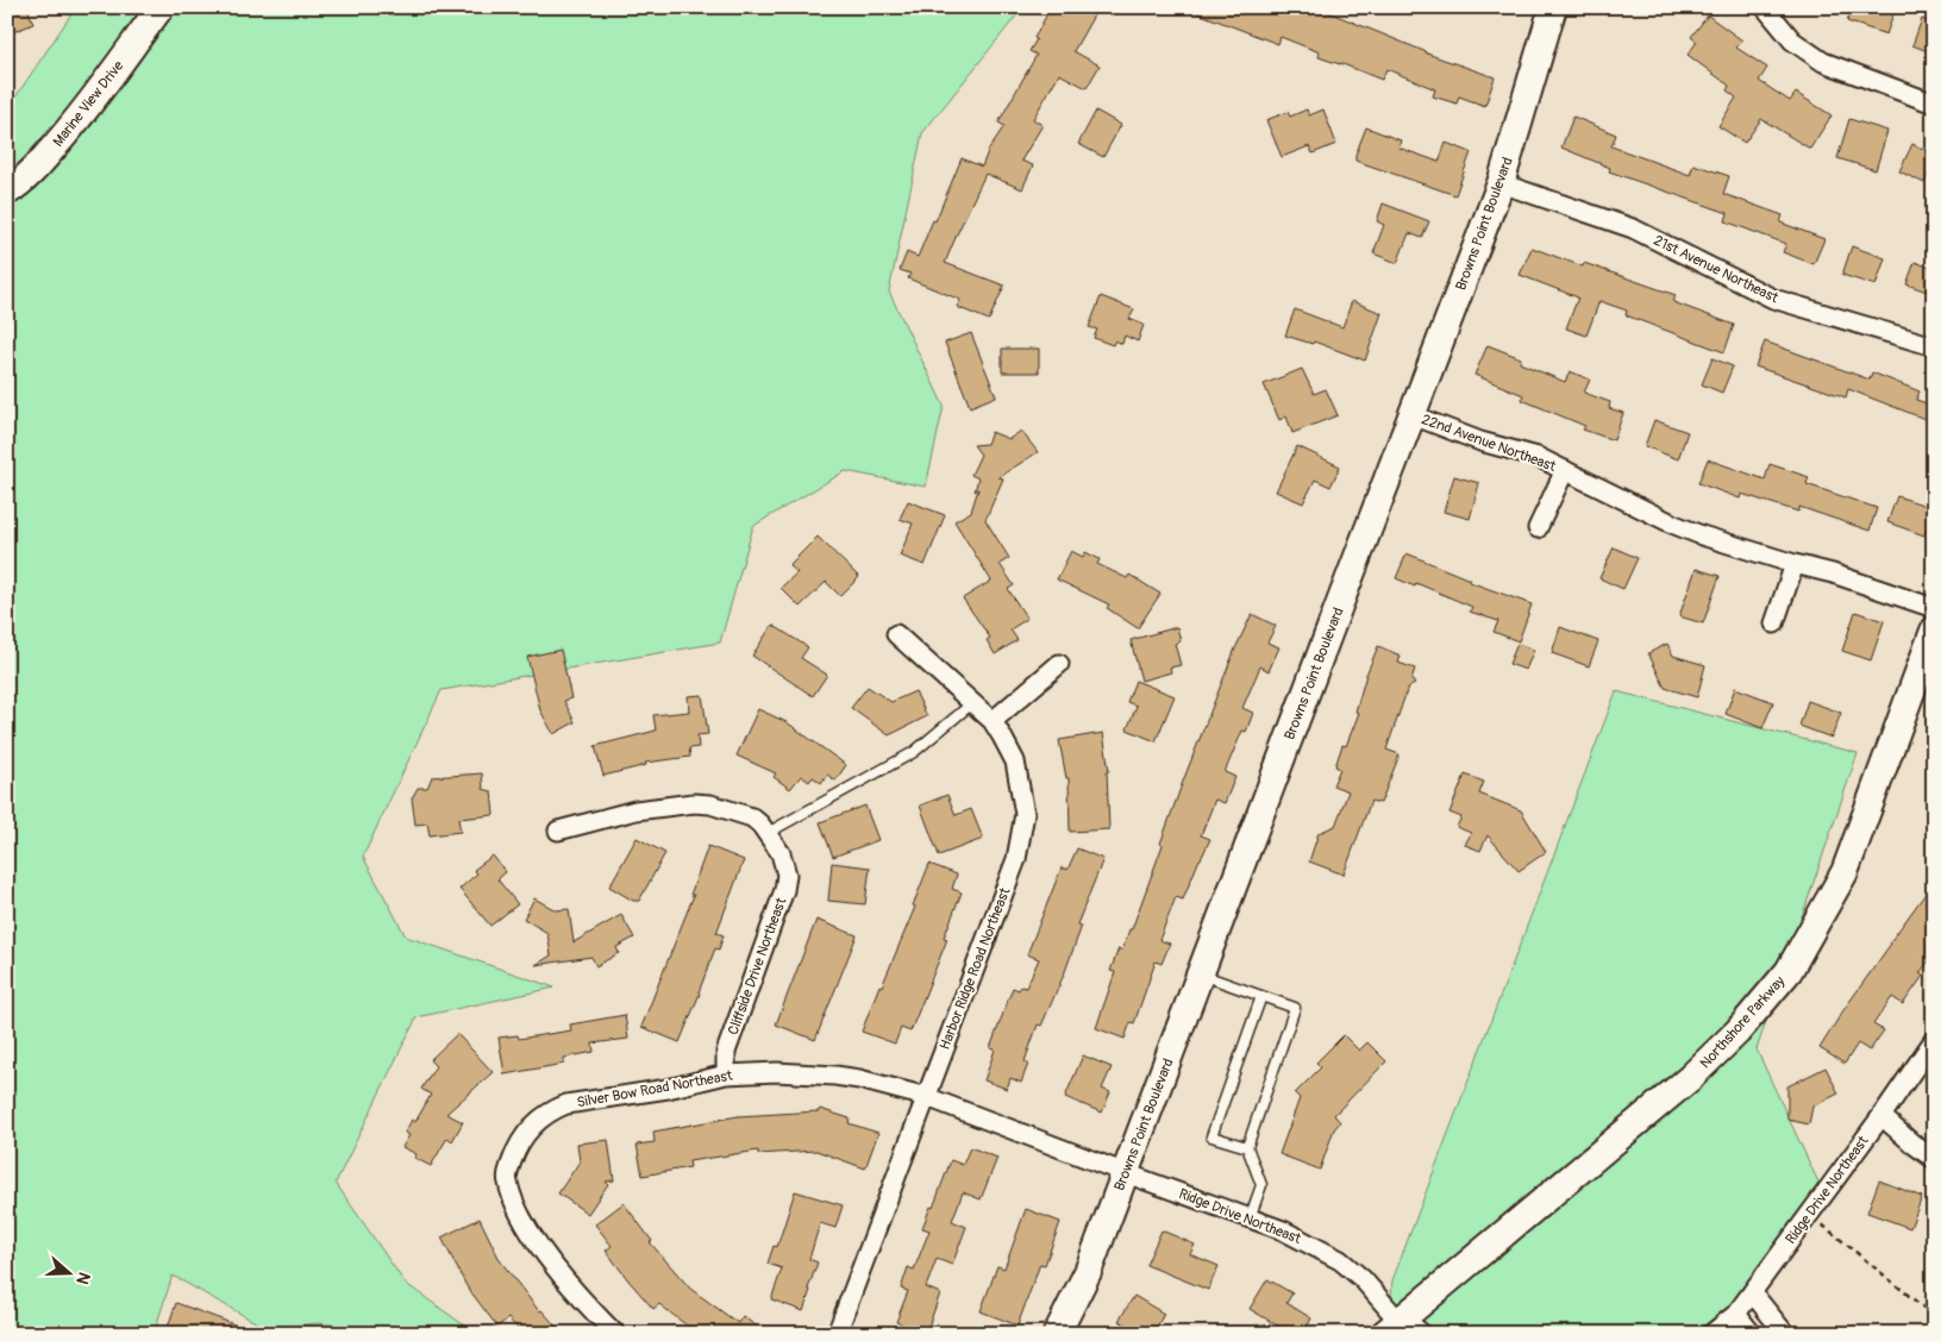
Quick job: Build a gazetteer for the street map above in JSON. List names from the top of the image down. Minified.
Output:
{"streets":{"street":["Marine View Drive","Browns Point Boulevard","21st Avenue Northeast","22nd Avenue Northeast","Cliffside Drive Northeast","Harbor Ridge Road Northeast","Northshore Parkway","Silver Bow Road Northeast","Ridge Drive Northeast"]},"crossings":[["Browns Point Boulevard","21st Avenue Northeast"],["Browns Point Boulevard","22nd Avenue Northeast"],["Browns Point Boulevard","Silver Bow Road Northeast"],["Browns Point Boulevard","Ridge Drive Northeast"],["Cliffside Drive Northeast","Silver Bow Road Northeast"],["Harbor Ridge Road Northeast","Silver Bow Road Northeast"],["Northshore Parkway","Ridge Drive Northeast"],["Silver Bow Road Northeast","Ridge Drive Northeast"]],"north":"right"}
